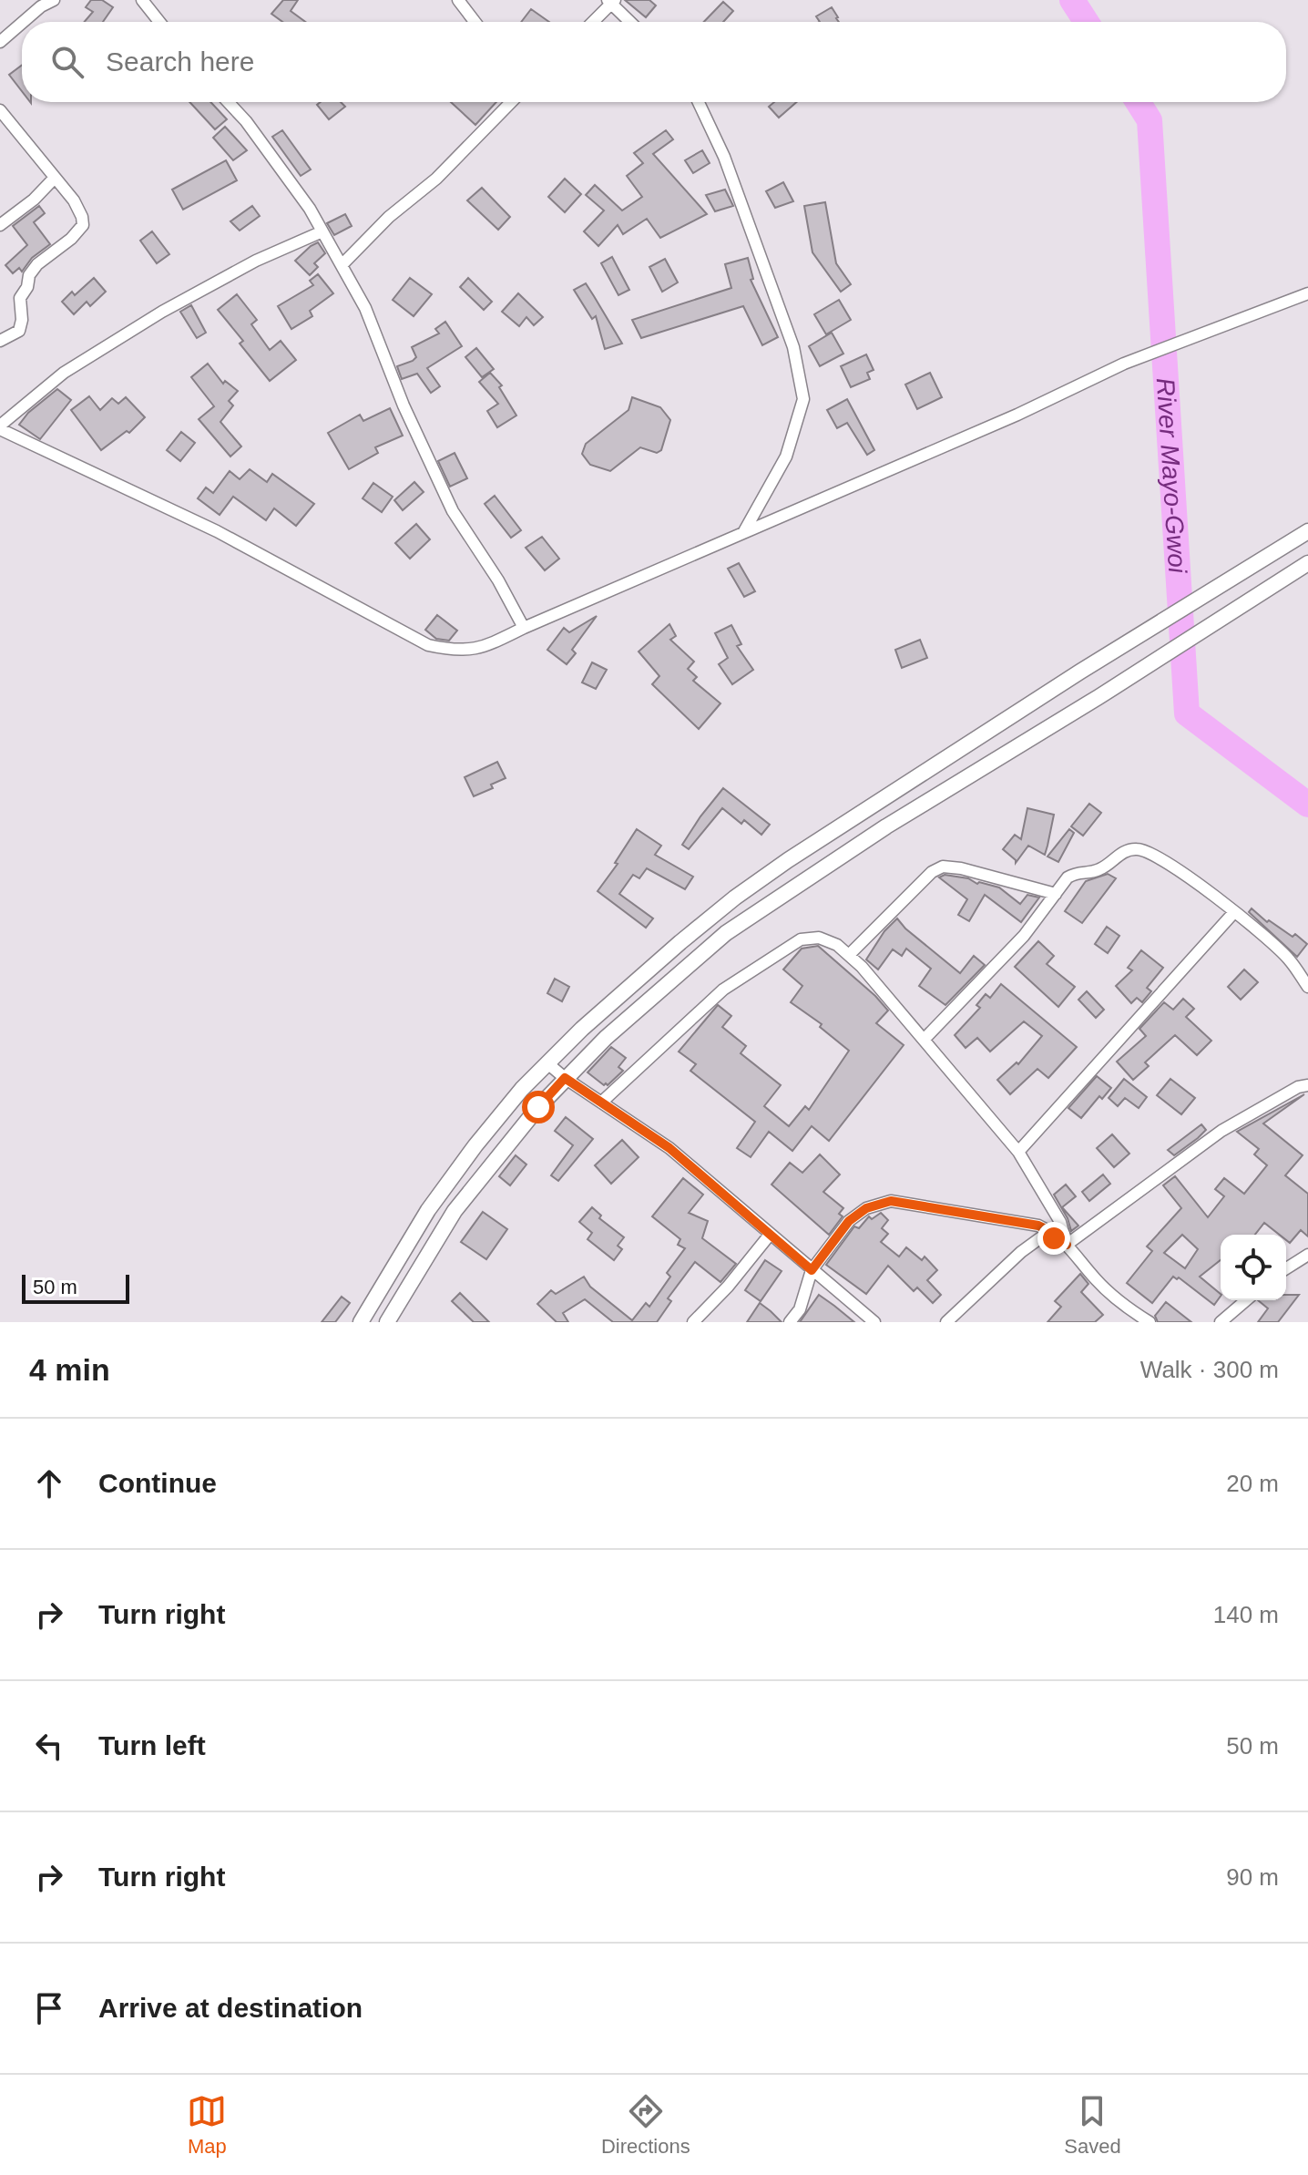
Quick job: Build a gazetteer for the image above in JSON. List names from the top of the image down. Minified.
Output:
{"water":["River Mayo-Gwoi"],"scale_bar":"50 m","page":{"search":"Search here","scale":"50 m","heading":["4 min","Walk · 300 m"],"list":[["Continue","20 m"],["Turn right","140 m"],["Turn left","50 m"],["Turn right","90 m"],"Arrive at destination"],"nav":["Map","Directions","Saved"]}}
